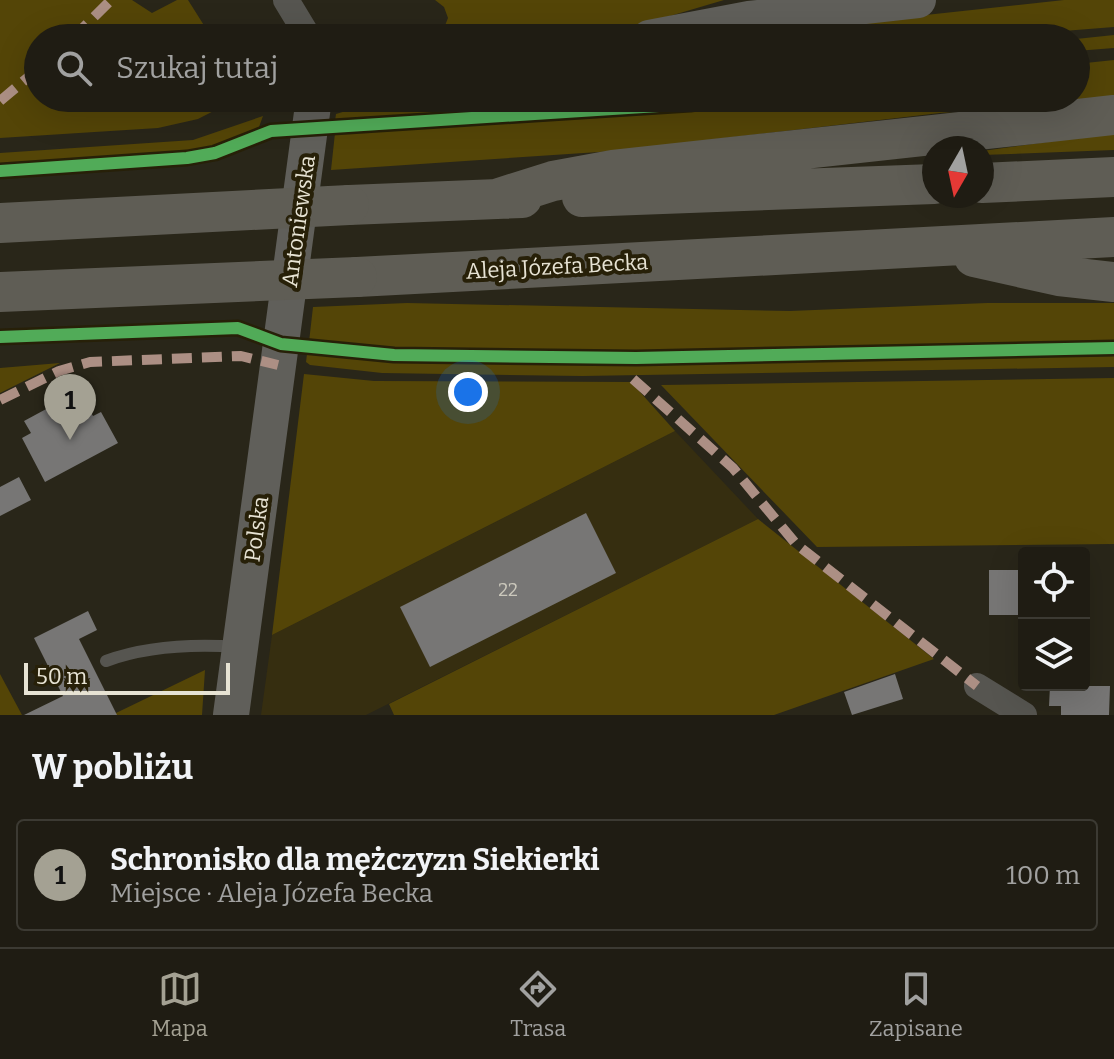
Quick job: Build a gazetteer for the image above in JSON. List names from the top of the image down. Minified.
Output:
{"streets":{"main road":["Aleja Józefa Becka"],"street":["Antoniewska","Polska"]},"crossings":[["Antoniewska","Polska"]],"house_numbers":["22"],"scale_bar":"50 m","north":"bottom","page":{"search":"Szukaj tutaj","pins":"1","scale":"50 m","heading":"W pobliżu","list":[{"mark":"1","name":"Schronisko dla mężczyzn Siekierki","note":"Miejsce · Aleja Józefa Becka","value":"100 m"}],"nav":["Mapa","Trasa","Zapisane"]}}
